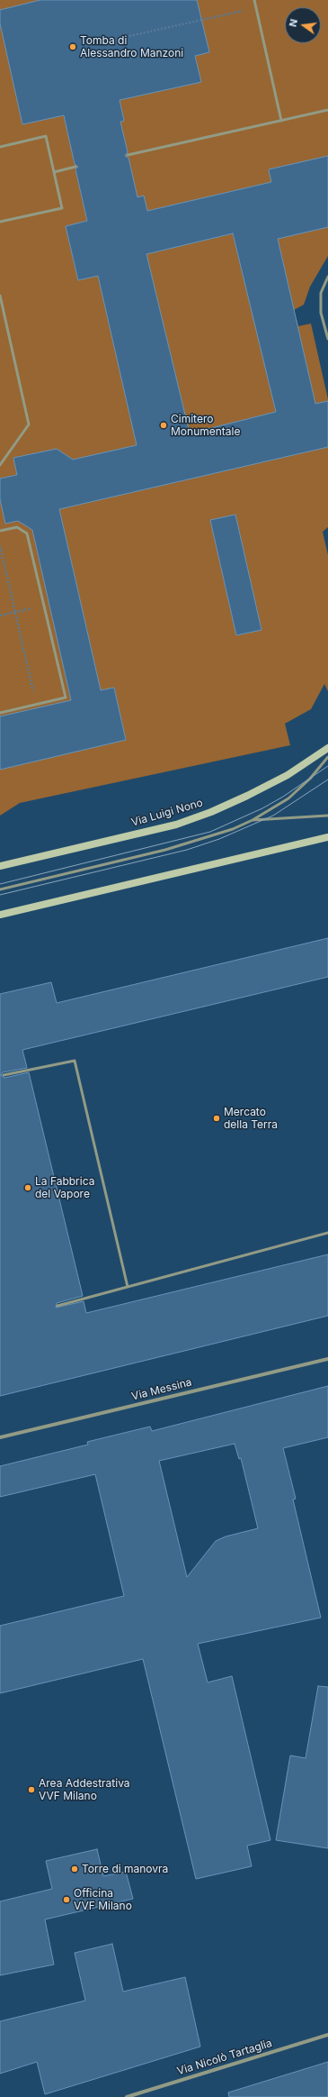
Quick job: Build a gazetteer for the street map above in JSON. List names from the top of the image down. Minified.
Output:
{"streets":{"main road":["Via Luigi Nono"],"street":["Via Messina","Via Nicolò Tartaglia"]},"places":["Tomba di Alessandro Manzoni","Cimitero Monumentale","Mercato della Terra","La Fabbrica del Vapore","Area Addestrativa VVF Milano","Torre di manovra","Officina VVF Milano"],"north":"left"}
